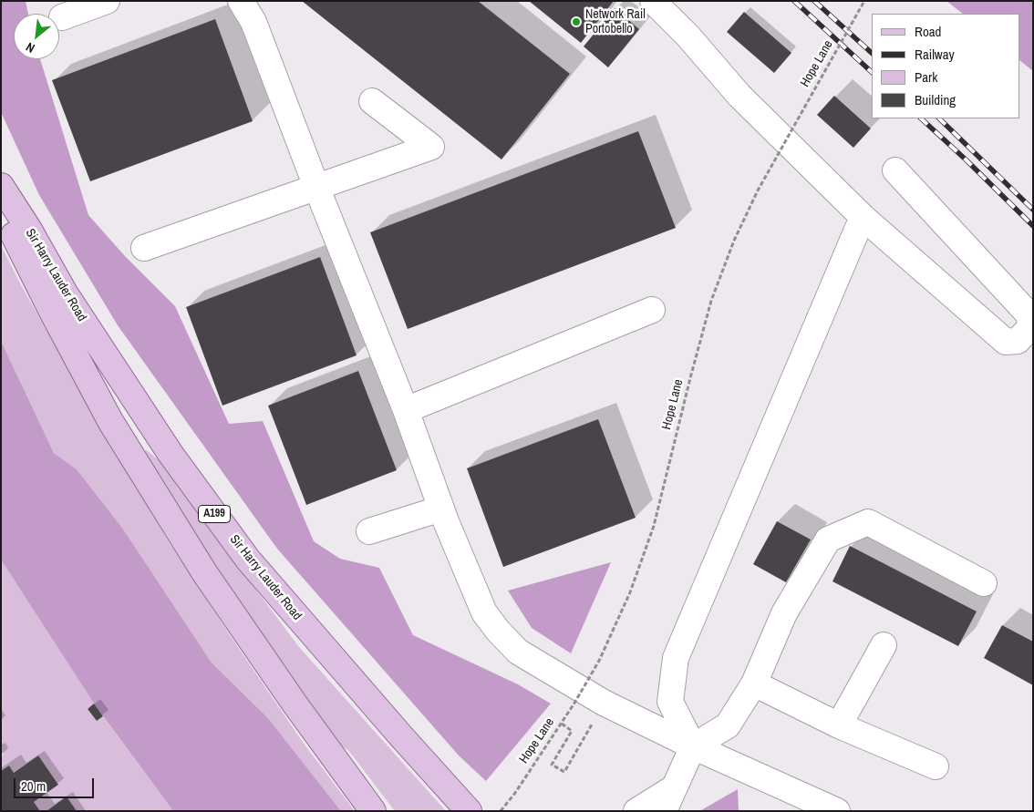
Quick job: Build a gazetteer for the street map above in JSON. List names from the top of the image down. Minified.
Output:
{"streets":{"main road":["Sir Harry Lauder Road","A199"],"path":["Hope Lane"]},"places":["Network Rail Portobello"],"legend":["Road","Railway","Park","Building"],"scale_bar":"20 m","north":"bottom left"}
